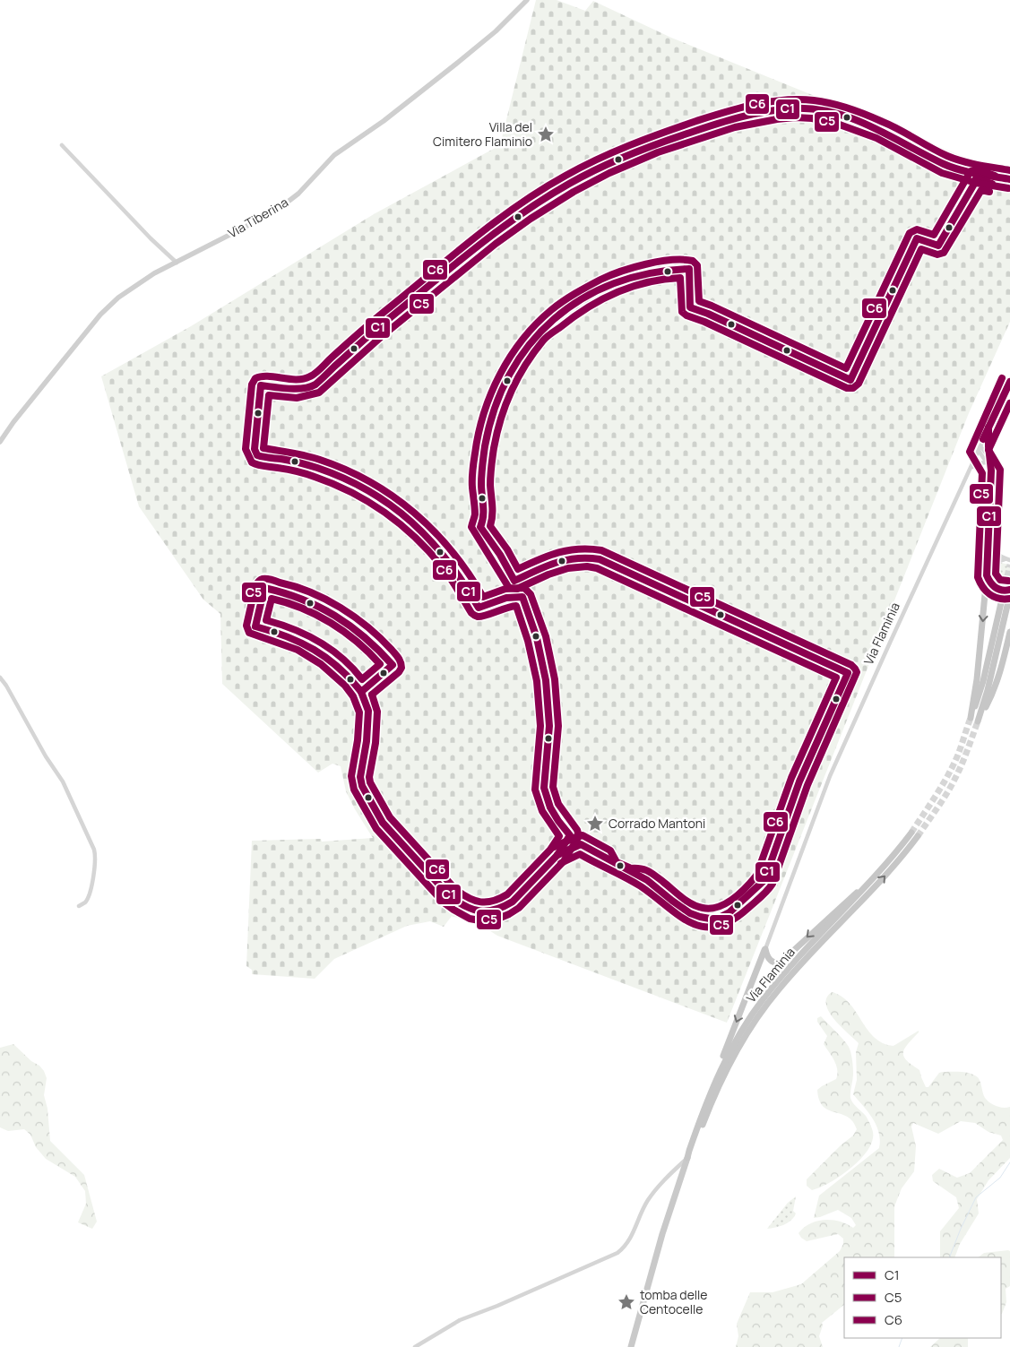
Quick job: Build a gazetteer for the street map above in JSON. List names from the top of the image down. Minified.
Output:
{"streets":{"highway":["Via Flaminia"],"main road":["Via Tiberina"]},"places":{"place":["Villa del Cimitero Flaminio","Corrado Mantoni","tomba delle Centocelle"]},"lines":["transit line C6","transit line C1","transit line C5"],"legend":["C1","C5","C6"]}
